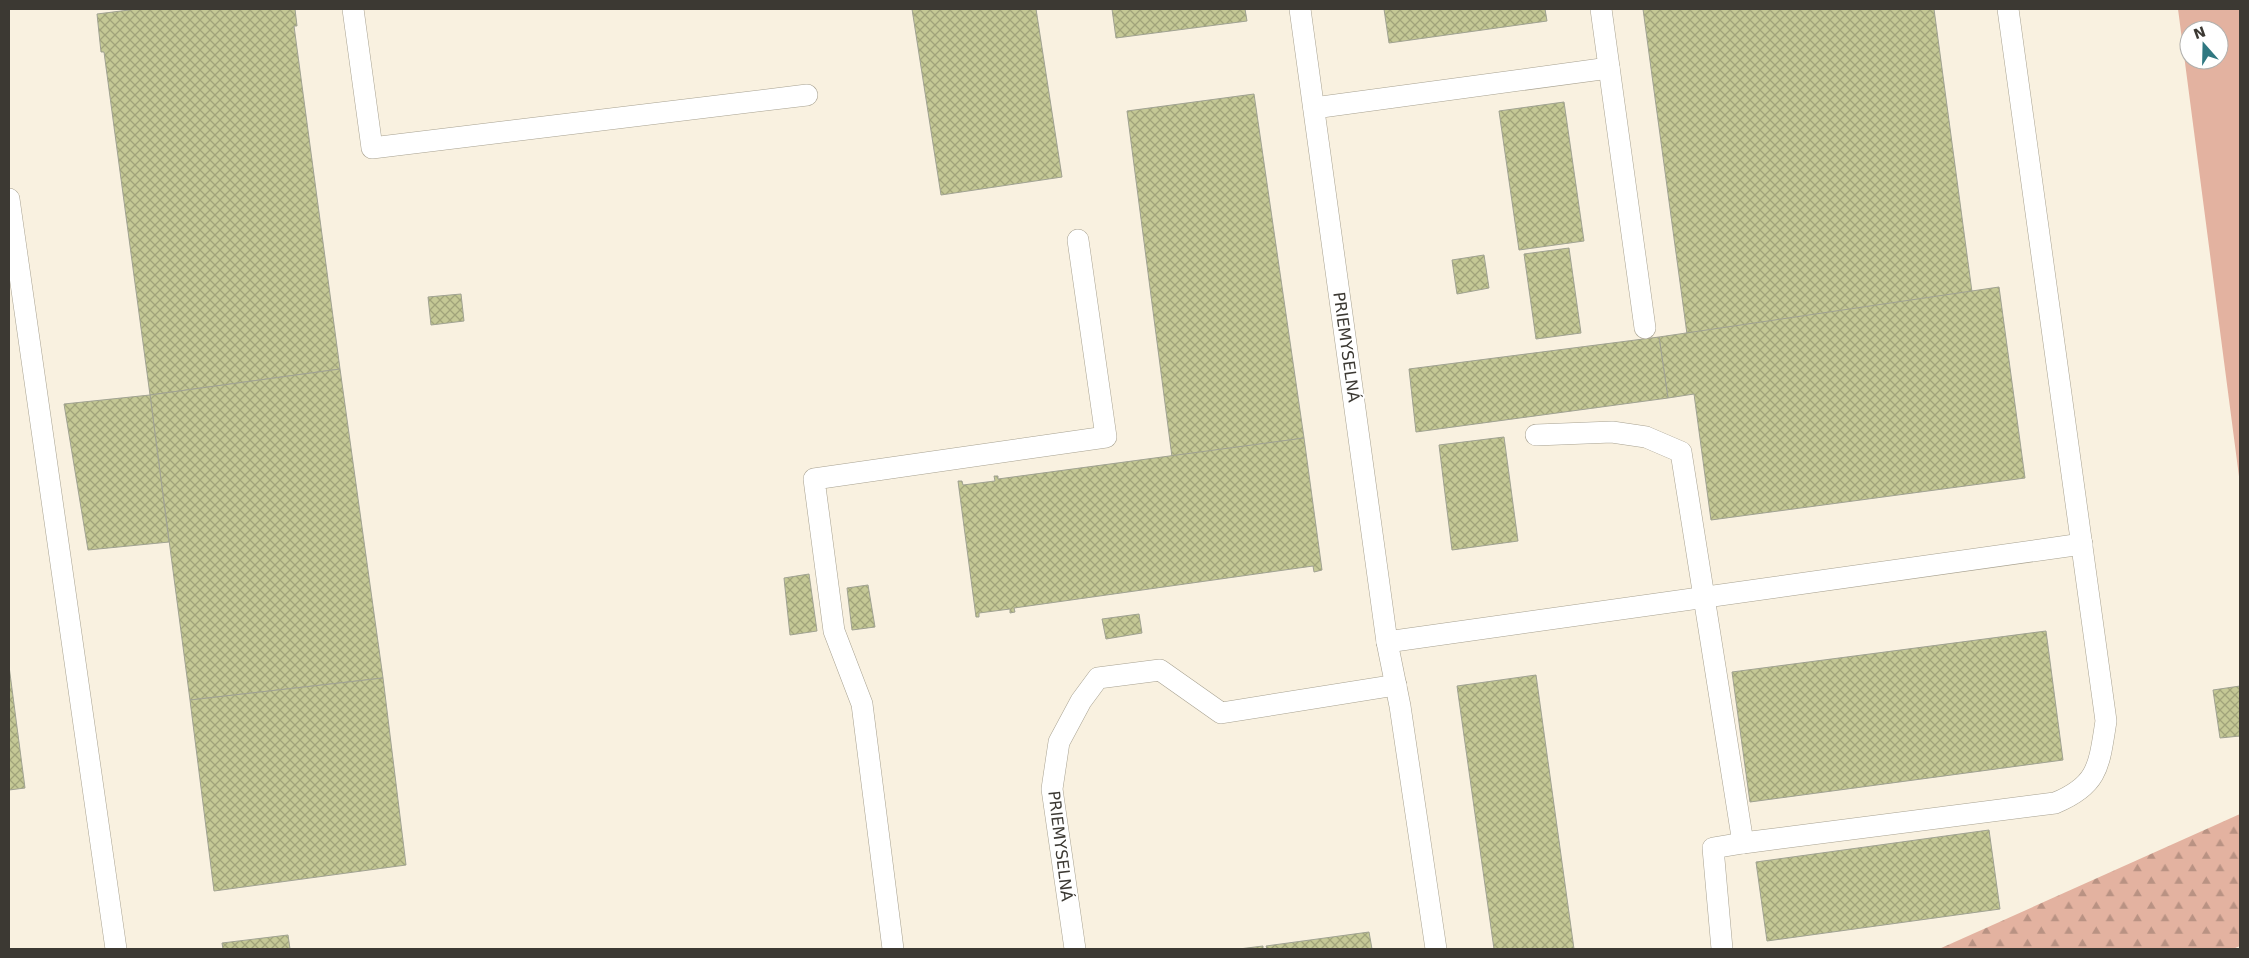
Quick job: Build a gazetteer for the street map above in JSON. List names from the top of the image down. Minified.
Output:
{"streets":{"lane":["PRIEMYSELNÁ"]},"north":"top"}
